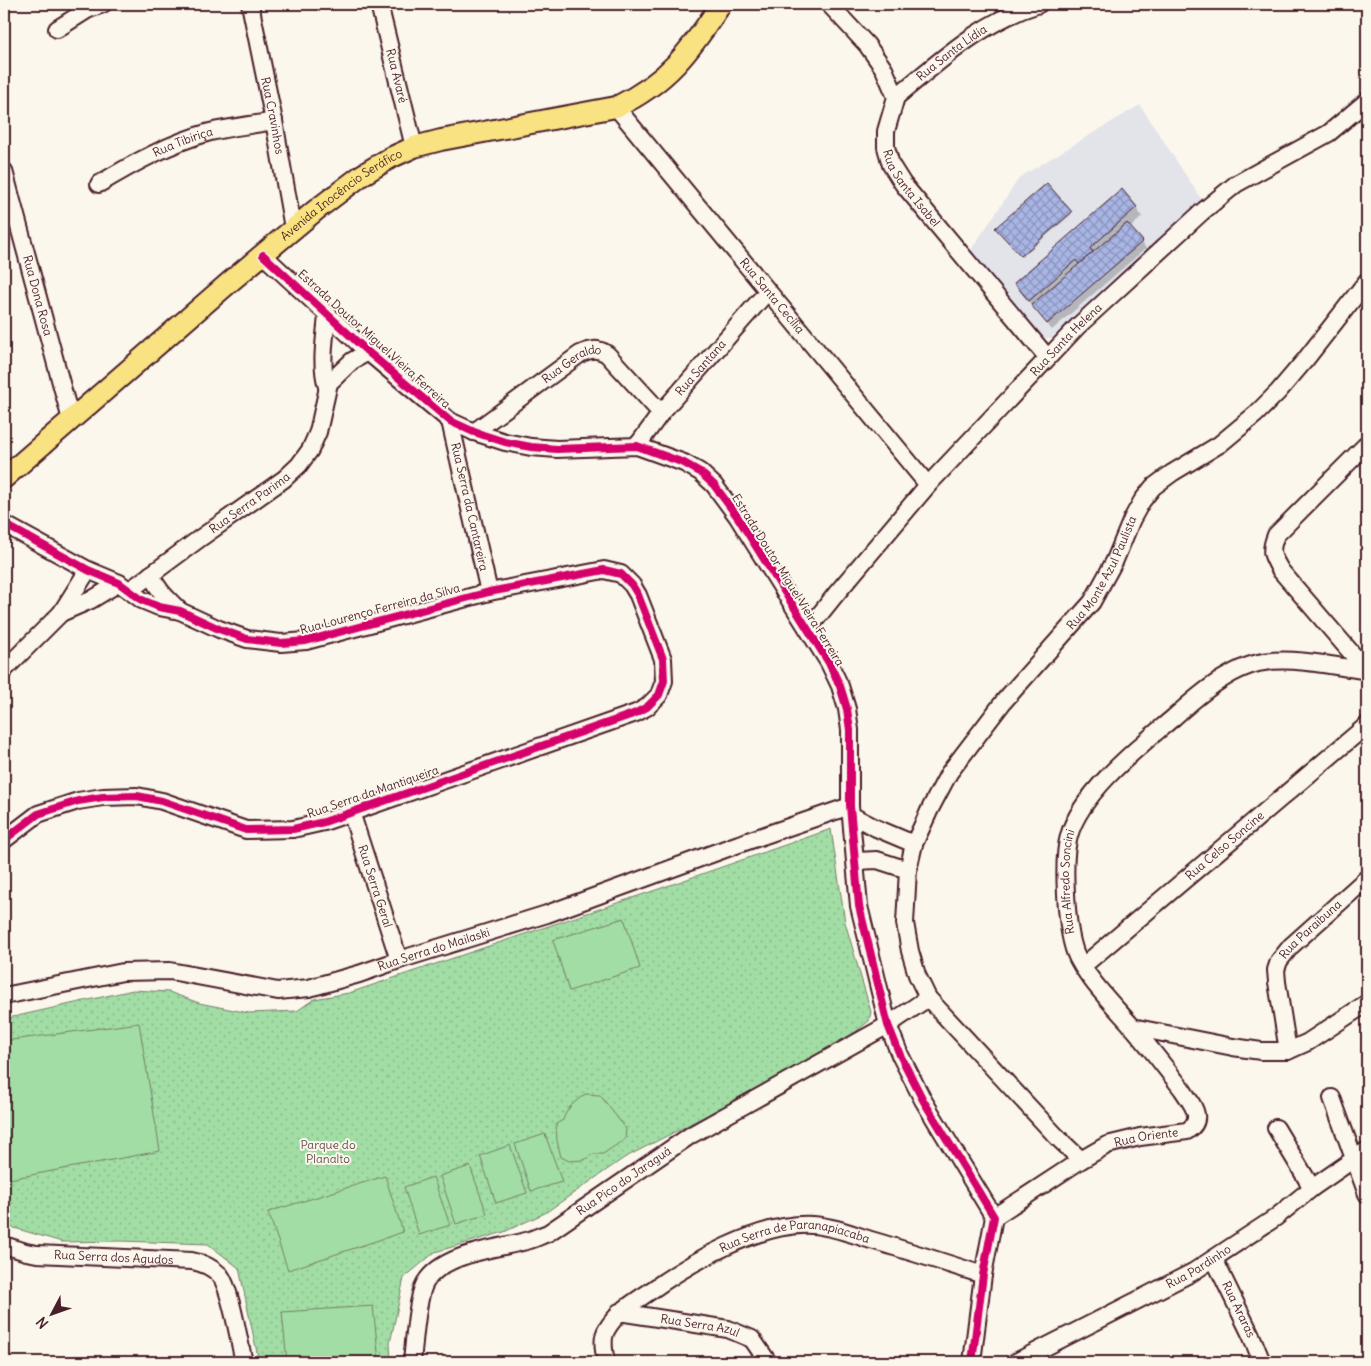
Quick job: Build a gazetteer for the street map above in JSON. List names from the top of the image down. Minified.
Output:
{"streets":{"main road":["Avenida Inocêncio Seráfico"],"street":["Rua Santa Lídia","Rua Avaré","Rua Cravinhos","Rua Tibiriça","Rua Santa Isabel","Rua Dona Rosa","Rua Santa Cecília","Estrada Doutor Miguel Vieira Ferreira","Rua Santa Helena","Rua Santana","Rua Geraldo","Rua Serra Parima","Rua Serra da Cantareira","Rua Monte Azul Paulista","Rua Lourenço Ferreira da Silva","Rua Serra da Mantiqueira","Rua Celso Soncine","Rua Alfredo Soncini","Rua Serra Geral","Rua Paraibuna","Rua Serra do Mailaski","Rua Oriente","Rua Pico do Jaraguá","Rua Serra de Paranapiacaba","Rua Serra dos Agudos","Rua Pardinho","Rua Araras","Rua Serra Azul"]},"crossings":[["Rua Santa Lídia","Rua Santa Isabel"],["Rua Avaré","Avenida Inocêncio Seráfico"],["Rua Cravinhos","Rua Tibiriça"],["Rua Cravinhos","Avenida Inocêncio Seráfico"],["Rua Santa Isabel","Rua Santa Helena"],["Avenida Inocêncio Seráfico","Rua Dona Rosa"],["Avenida Inocêncio Seráfico","Rua Santa Cecília"],["Avenida Inocêncio Seráfico","Estrada Doutor Miguel Vieira Ferreira"],["Rua Santa Cecília","Rua Santa Helena"],["Rua Santa Cecília","Rua Santana"],["Estrada Doutor Miguel Vieira Ferreira","Rua Santa Helena"],["Estrada Doutor Miguel Vieira Ferreira","Rua Santana"],["Estrada Doutor Miguel Vieira Ferreira","Rua Geraldo"],["Estrada Doutor Miguel Vieira Ferreira","Rua Serra Parima"],["Estrada Doutor Miguel Vieira Ferreira","Rua Serra da Cantareira"],["Estrada Doutor Miguel Vieira Ferreira","Rua Serra do Mailaski"],["Estrada Doutor Miguel Vieira Ferreira","Rua Oriente"],["Estrada Doutor Miguel Vieira Ferreira","Rua Pico do Jaraguá"],["Rua Santana","Rua Geraldo"],["Rua Serra Parima","Rua Lourenço Ferreira da Silva"],["Rua Serra da Cantareira","Rua Lourenço Ferreira da Silva"],["Rua Monte Azul Paulista","Rua Oriente"],["Rua Monte Azul Paulista","Rua Pico do Jaraguá"],["Rua Lourenço Ferreira da Silva","Rua Serra da Mantiqueira"],["Rua Serra da Mantiqueira","Rua Serra Geral"],["Rua Celso Soncine","Rua Alfredo Soncini"],["Rua Alfredo Soncini","Rua Oriente"],["Rua Serra Geral","Rua Serra do Mailaski"],["Rua Serra de Paranapiacaba","Rua Serra Azul"],["Rua Pardinho","Rua Araras"]],"parks":["Parque do Planalto"],"north":"bottom left"}
